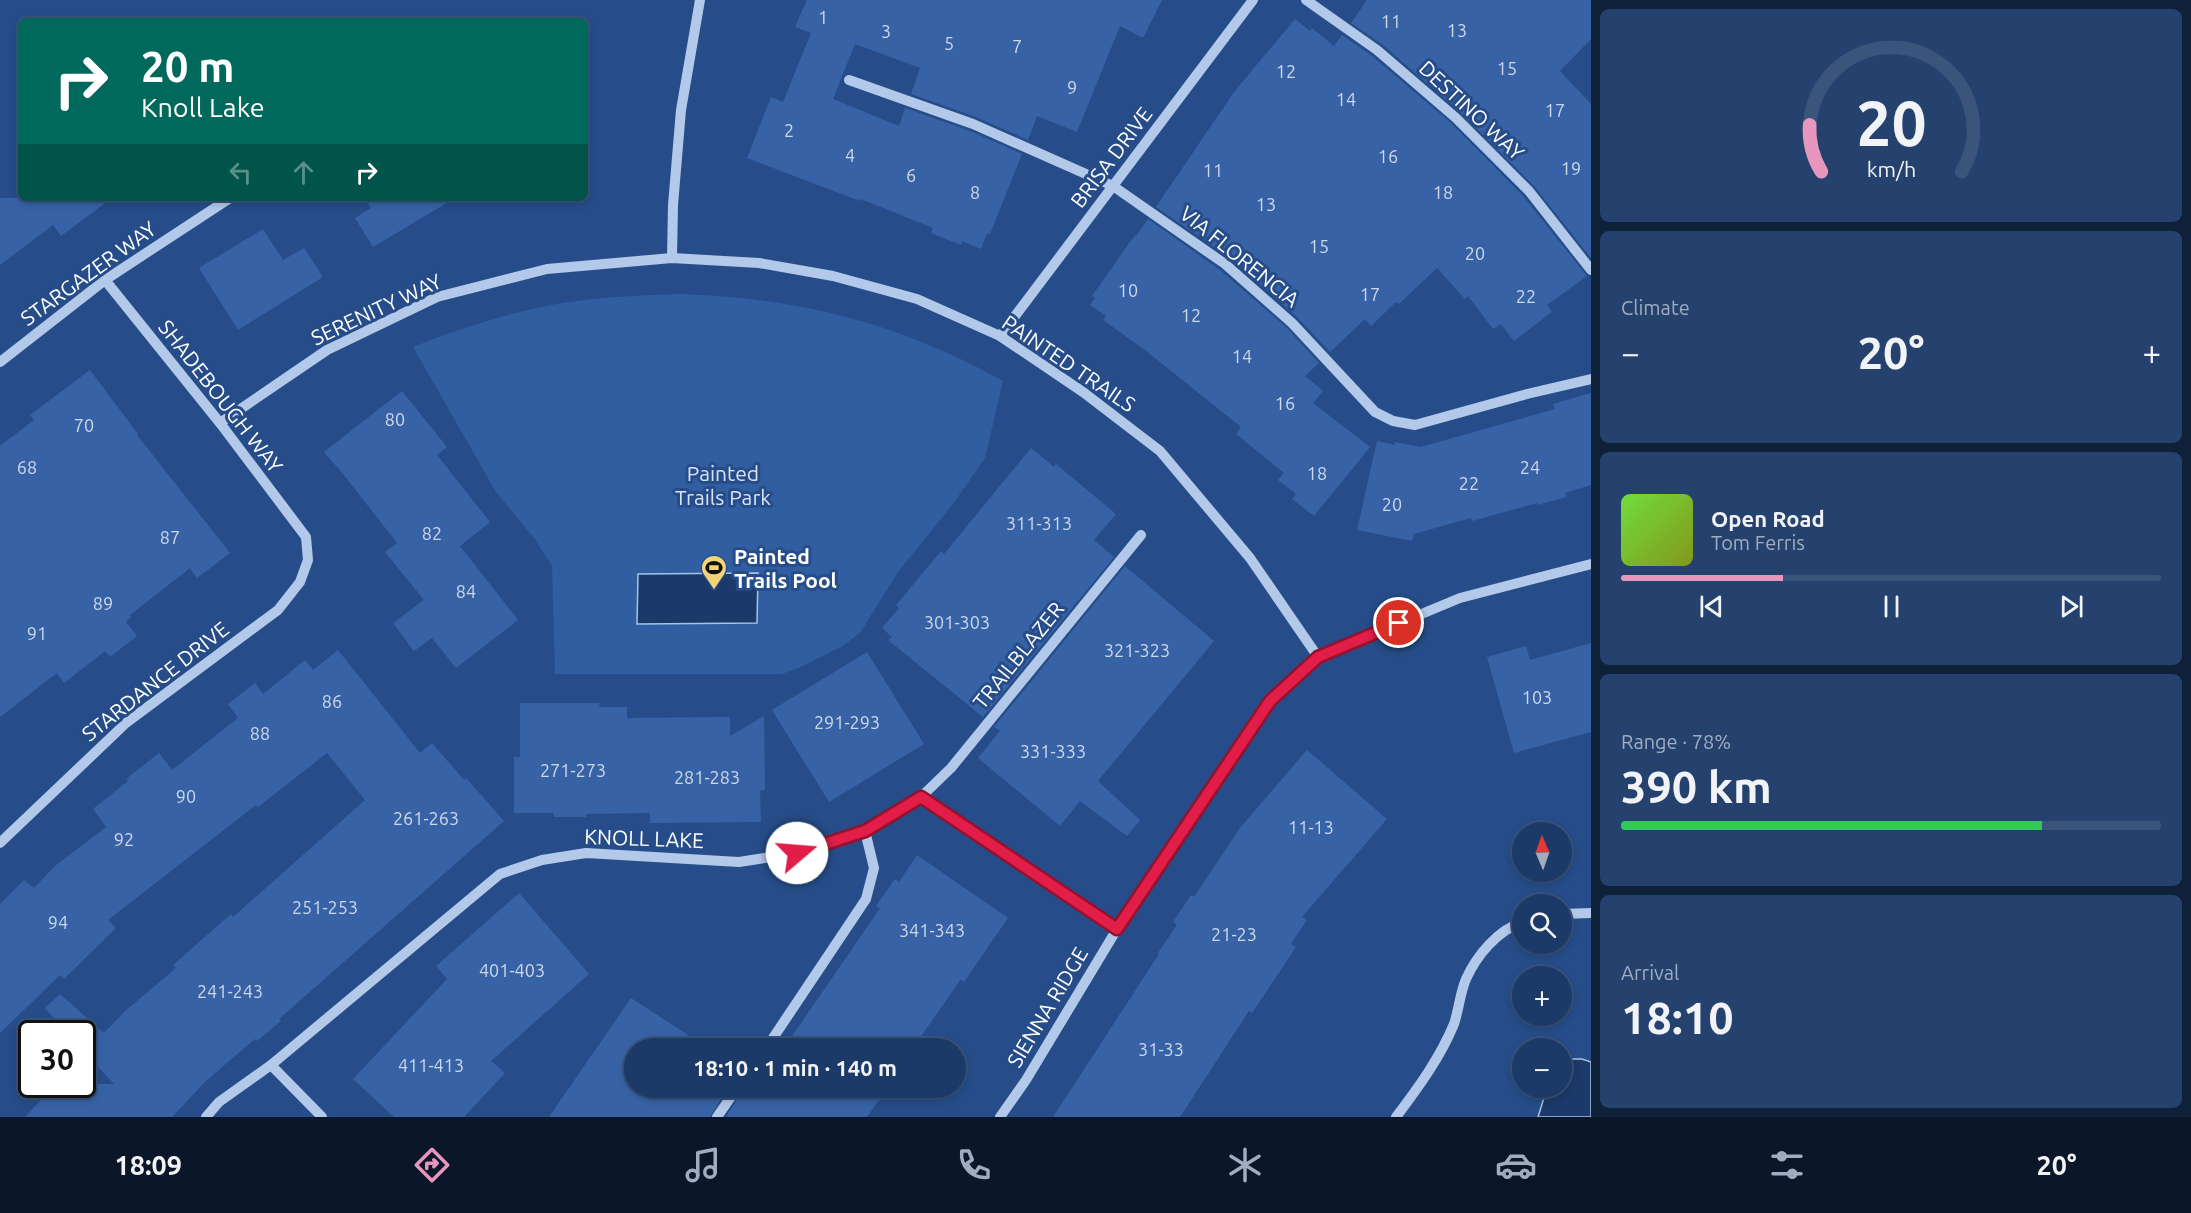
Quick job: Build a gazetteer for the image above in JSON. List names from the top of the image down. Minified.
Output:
{"streets":{"street":["DESTINO WAY","BRISA DRIVE","VIA FLORENCIA","STARGAZER WAY","SERENITY WAY","PAINTED TRAILS","SHADEBOUGH WAY","TRAILBLAZER","STARDANCE DRIVE","KNOLL LAKE","SIENNA RIDGE"]},"crossings":[["BRISA DRIVE","VIA FLORENCIA"],["BRISA DRIVE","PAINTED TRAILS"],["STARGAZER WAY","SHADEBOUGH WAY"],["SERENITY WAY","PAINTED TRAILS"],["SERENITY WAY","SHADEBOUGH WAY"],["PAINTED TRAILS","SIENNA RIDGE"],["SHADEBOUGH WAY","STARDANCE DRIVE"],["TRAILBLAZER","KNOLL LAKE"]],"parks":["Painted Trails Park"],"places":{"sports":["Painted Trails Pool"]},"house_numbers":["1","11","13","3","5","7","15","12","9","14","17","2","4","16","19","11","6","8","18","13","15","20","10","17","22","12","14","16","80","70","68","24","18","22","20","311-313","82","87","84","89","301-303","91","321-323","103","86","291-293","88","331-333","271-273","281-283","90","261-263","11-13","92","251-253","94","341-343","21-23","401-403","241-243","31-33","411-413"],"north":"top","page":{"turn":["20 m","Knoll Lake"],"tile":["Climate",["Range · 78%","390 km"],["Arrival","18:10"]],"heat":["−","20°","+"],"song":["Open Road","Tom Ferris"],"map_buttons":["+","−"],"limit":"30","trip":"18:10 · 1 min · 140 m","tabs":["18:09","20°"],"gauge":["20","km/h"]}}
